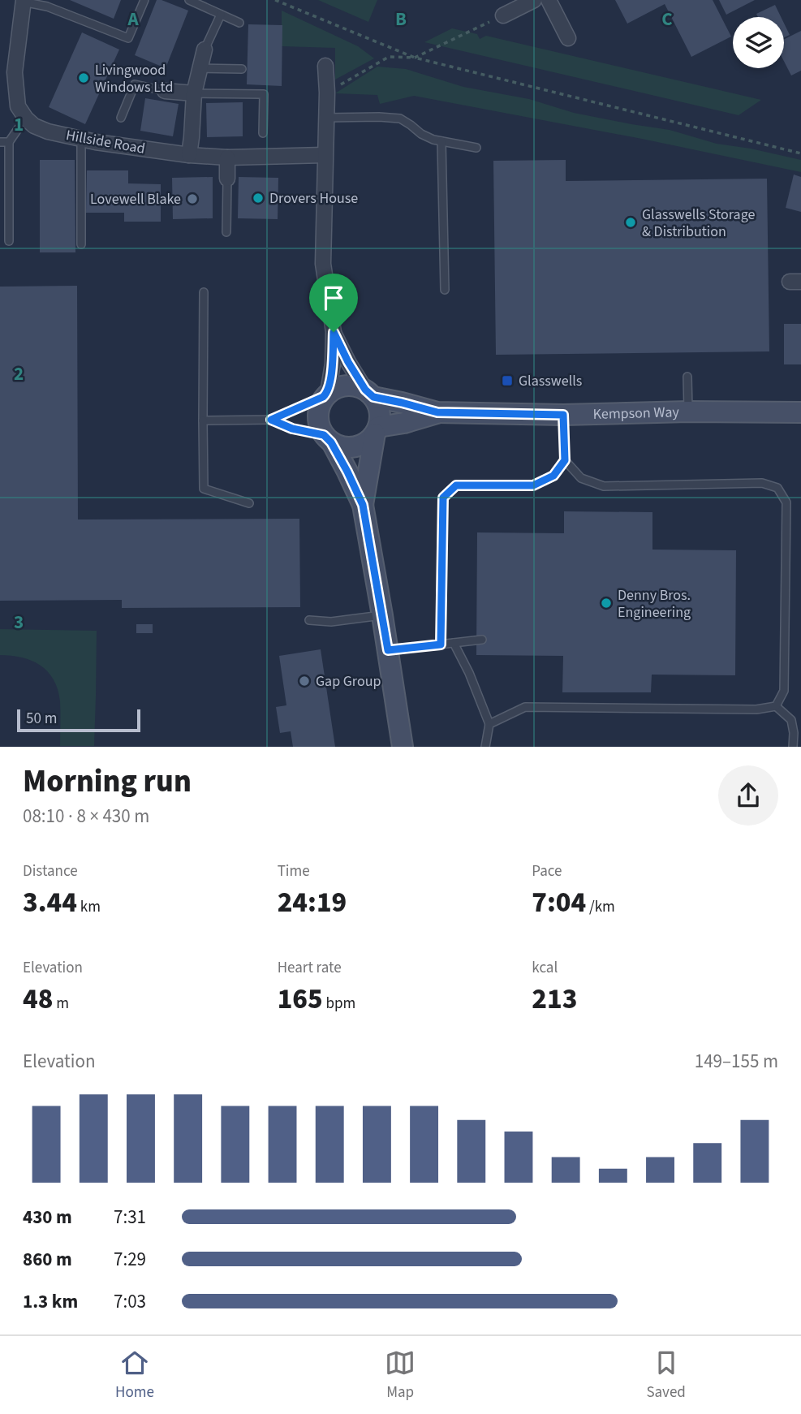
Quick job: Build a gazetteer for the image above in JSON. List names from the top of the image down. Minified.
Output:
{"streets":{"street":["Hillside Road","Kempson Way"]},"places":{"other":["Livingwood Windows Ltd","Drovers House","Lovewell Blake","Glasswells Storage & Distribution","Denny Bros. Engineering","Gap Group"],"transit":["Glasswells"]},"scale_bar":"50 m","page":{"scale":"50 m","heading":["Morning run","08:10 · 8 × 430 m"],"stats":[["Distance","3.44 km"],["Time","24:19"],["Pace","7:04 /km"],["Elevation","48 m"],["Heart rate","165 bpm"],["kcal","213"]],"chart":["Elevation","149–155 m"],"list":[{"name":"430 m","note":"7:31"},{"name":"860 m","note":"7:29"},{"name":"1.3 km","note":"7:03"}],"tabs":["Home","Map","Saved"]},"grid":{"columns":["A","B","C"],"rows":["1","2","3"]}}
